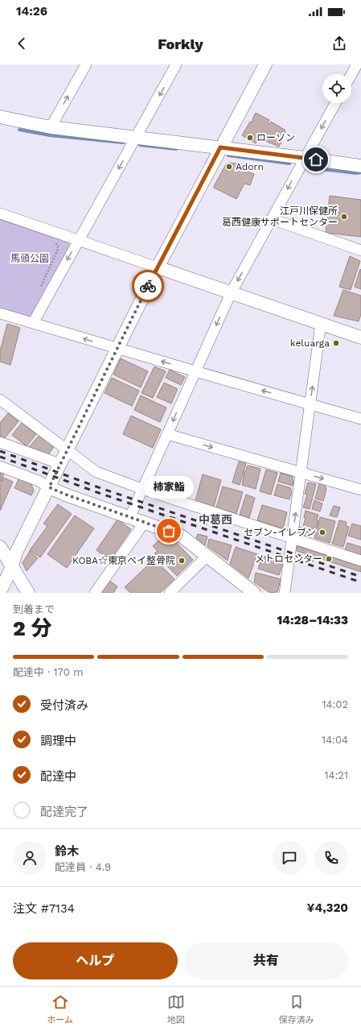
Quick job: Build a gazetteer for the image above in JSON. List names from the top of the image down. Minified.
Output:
{"districts":["中葛西"],"parks":["馬頭公園"],"places":["ローソン","Adorn","江戸川保健所 葛西健康サポートセンター","keluarga","柿家鮨","セブン-イレブン","メトロセンター","KOBA☆東京ベイ整骨院"],"page":{"status":"14:26","header":"Forkly","bubble":"柿家鮨","heading":["2 分","到着まで","14:28–14:33"],"panel":["鈴木","配達員 · 4.9","注文 #7134","¥4,320"],"bar":"配達中 · 170 m","list":[["受付済み","14:02"],["調理中","14:04"],["配達中","14:21"],"配達完了"],"buttons":["ヘルプ","共有"],"tabs":["ホーム","地図","保存済み"]}}
